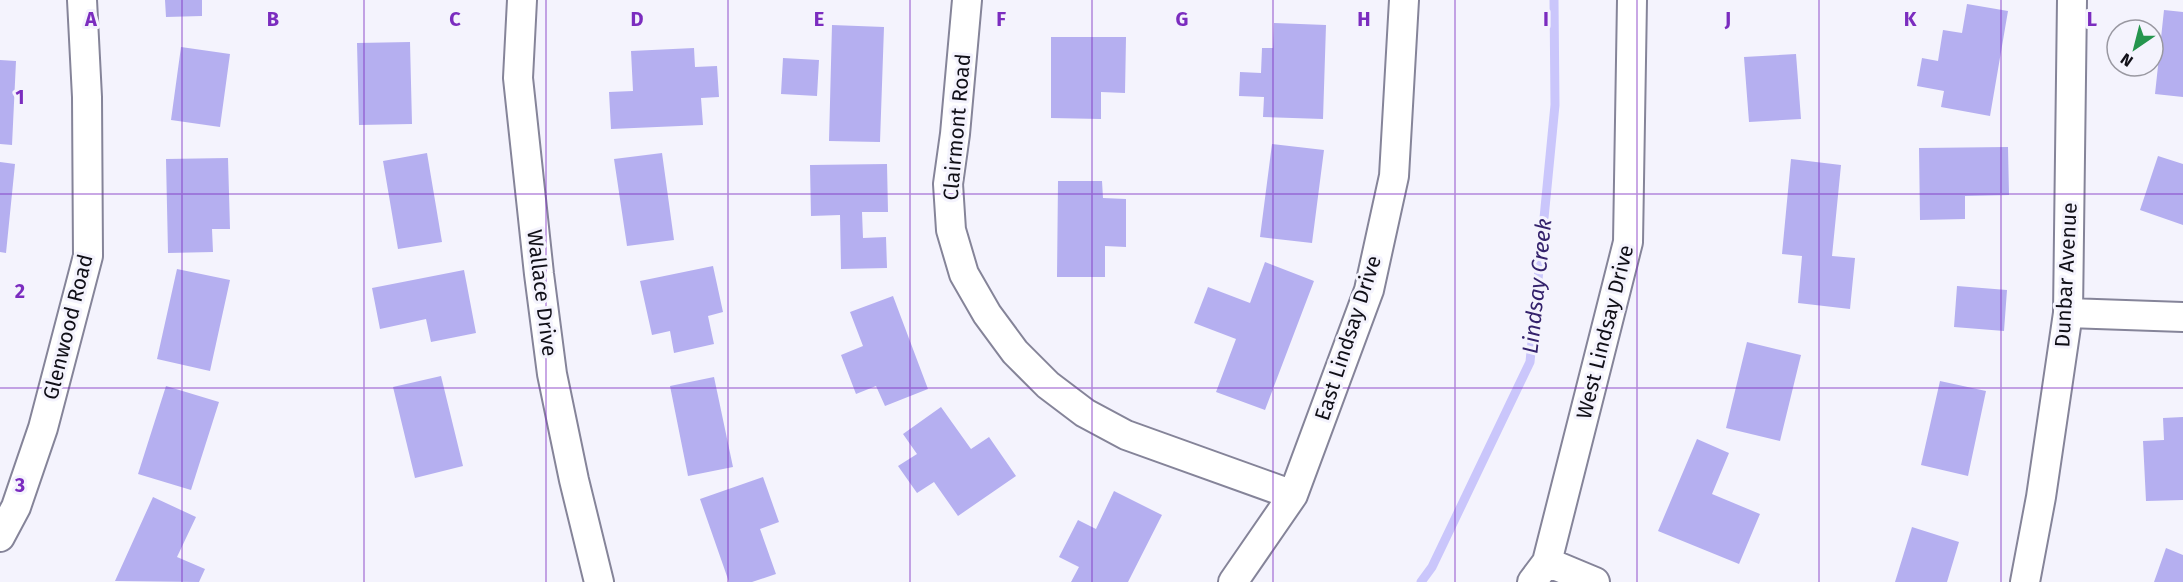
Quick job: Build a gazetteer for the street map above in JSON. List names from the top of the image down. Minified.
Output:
{"streets":{"street":["Clairmont Road","Dunbar Avenue","Wallace Drive","Glenwood Road","West Lindsay Drive","East Lindsay Drive"]},"crossings":[["Clairmont Road","East Lindsay Drive"]],"water":["Lindsay Creek"],"north":"bottom left","grid":{"columns":["A","B","C","D","E","F","G","H","I","J","K","L"],"rows":["1","2","3"]}}
